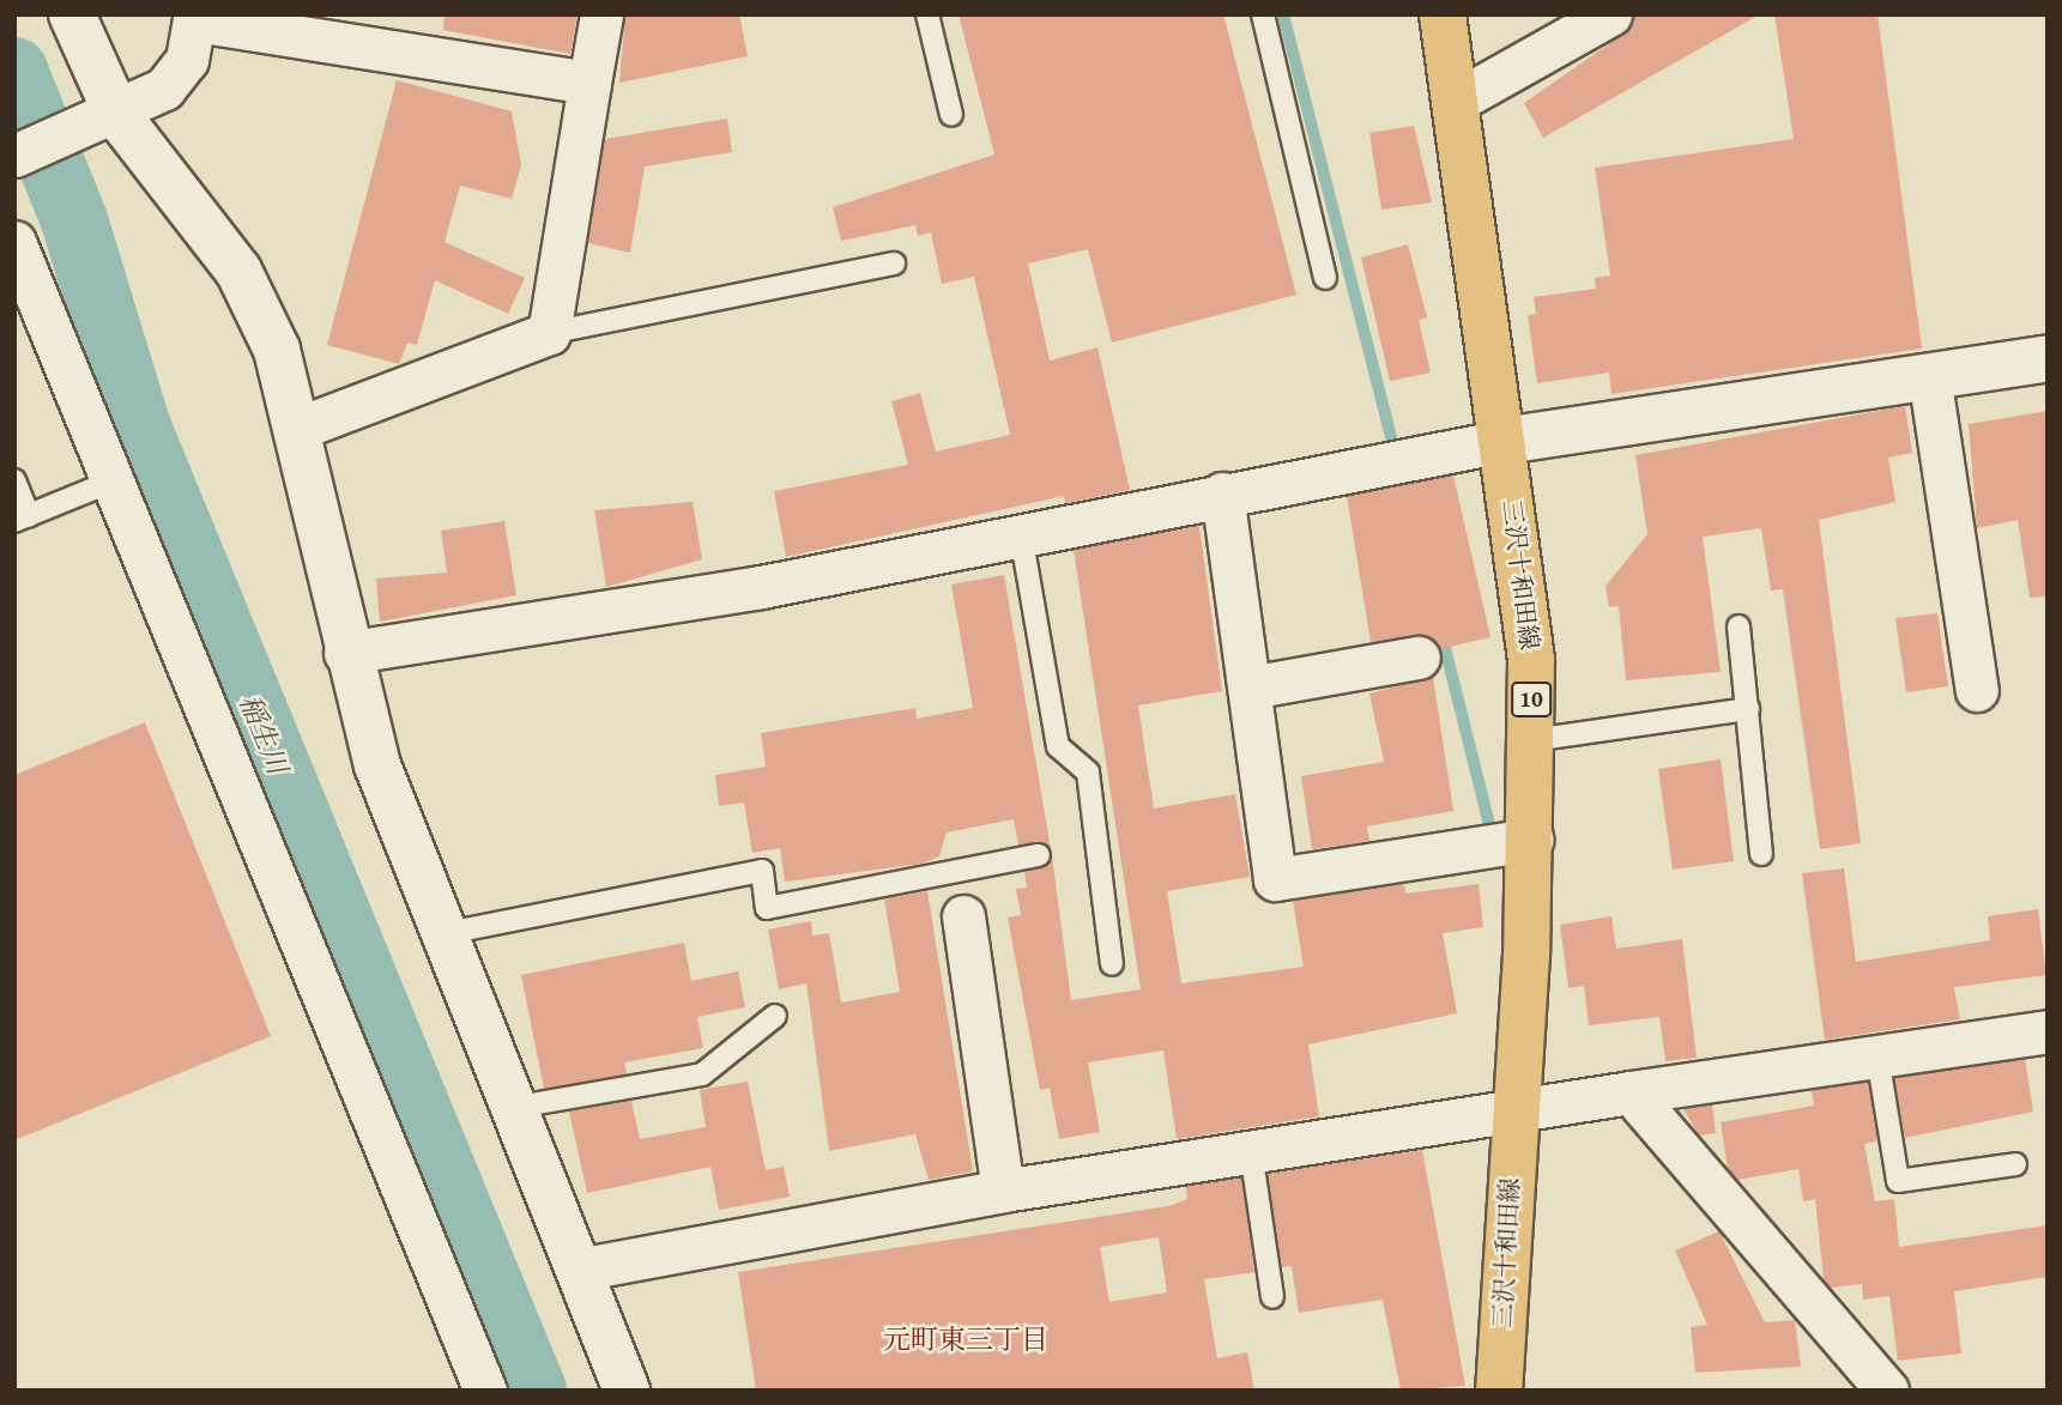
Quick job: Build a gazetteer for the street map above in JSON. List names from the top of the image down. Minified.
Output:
{"streets":{"main road":["三沢十和田線","10"]},"districts":["元町東三丁目"],"water":["稲生川"]}
